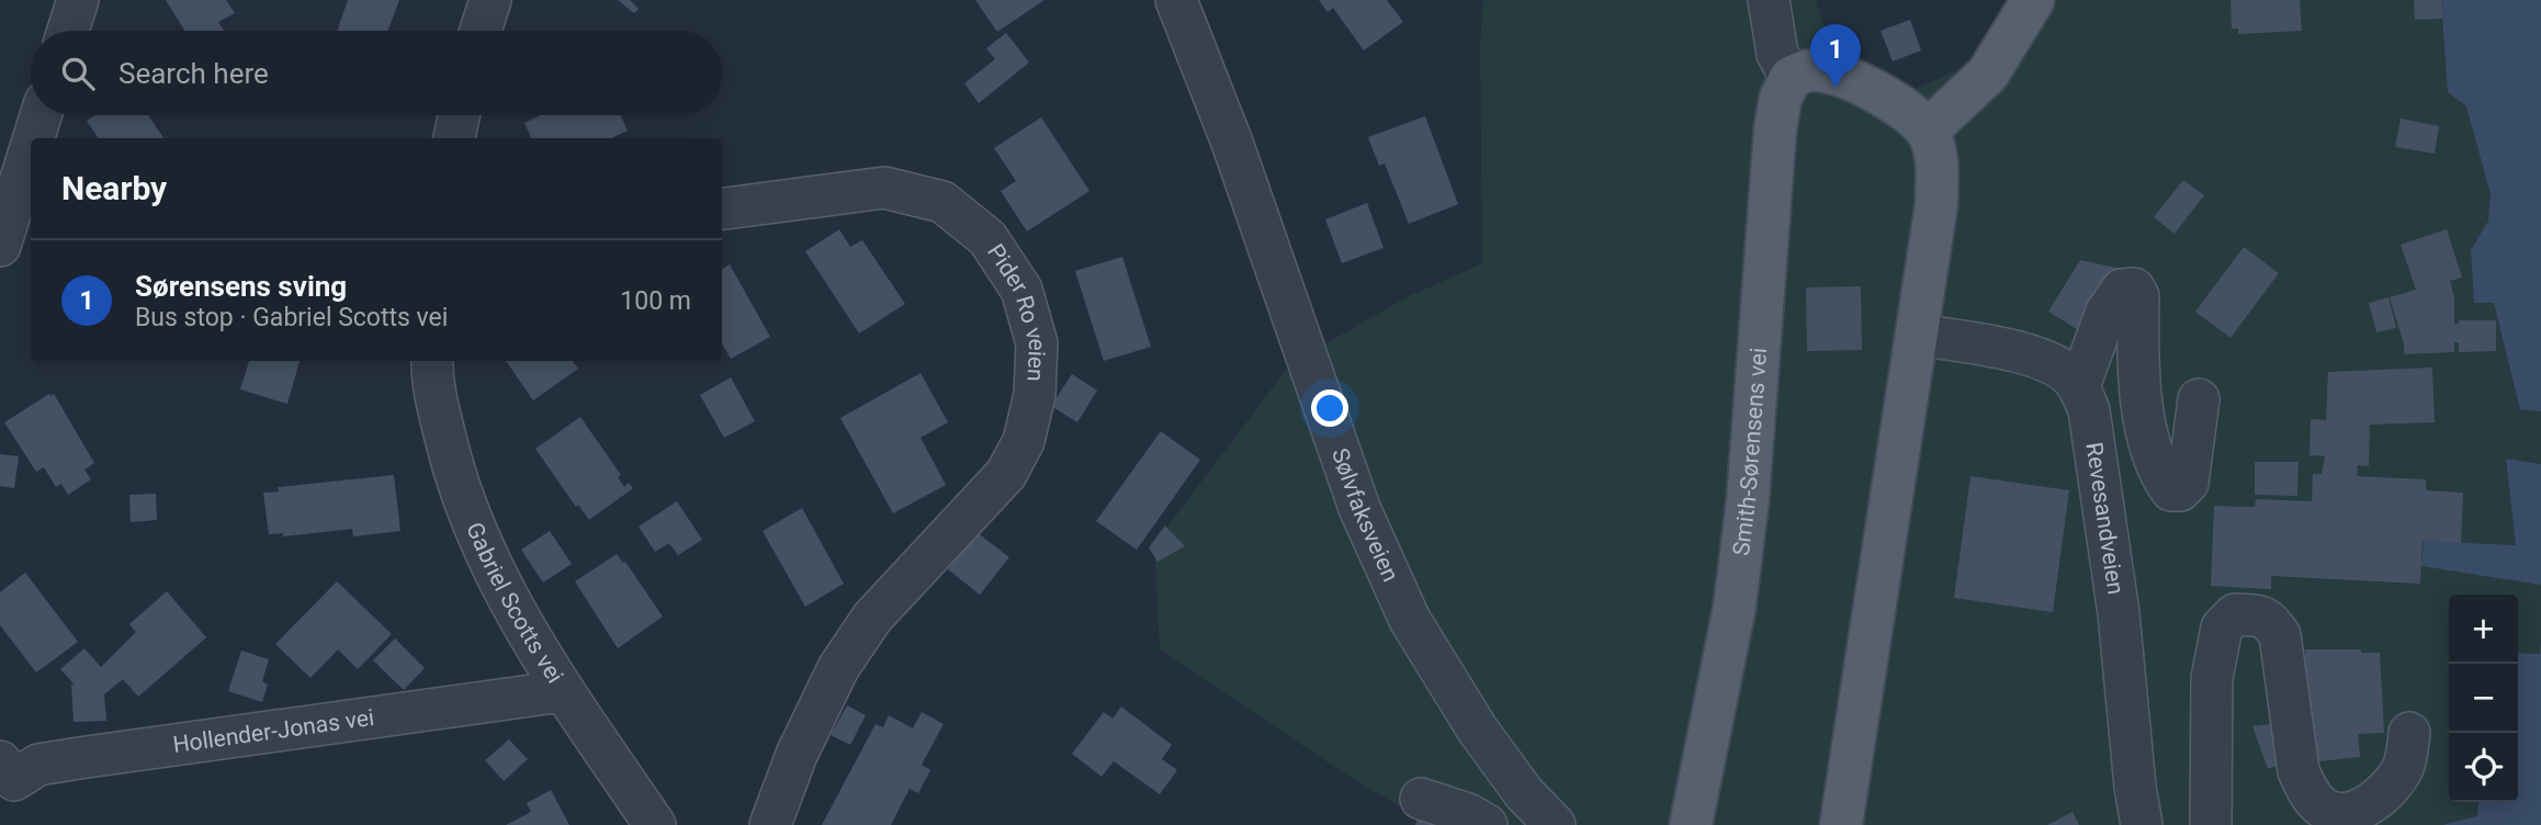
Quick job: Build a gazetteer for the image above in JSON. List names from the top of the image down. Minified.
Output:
{"streets":{"main road":["Smith-Sørensens vei"],"street":["Pider Ro veien","Sølvfaksveien","Revesandveien","Gabriel Scotts vei","Hollender-Jonas vei"]},"crossings":[["Gabriel Scotts vei","Hollender-Jonas vei"]],"page":{"pins":"1","search":"Search here","heading":"Nearby","list":[{"mark":"1","name":"Sørensens sving","note":"Bus stop · Gabriel Scotts vei","value":"100 m"}],"map_buttons":["+","−"]}}
